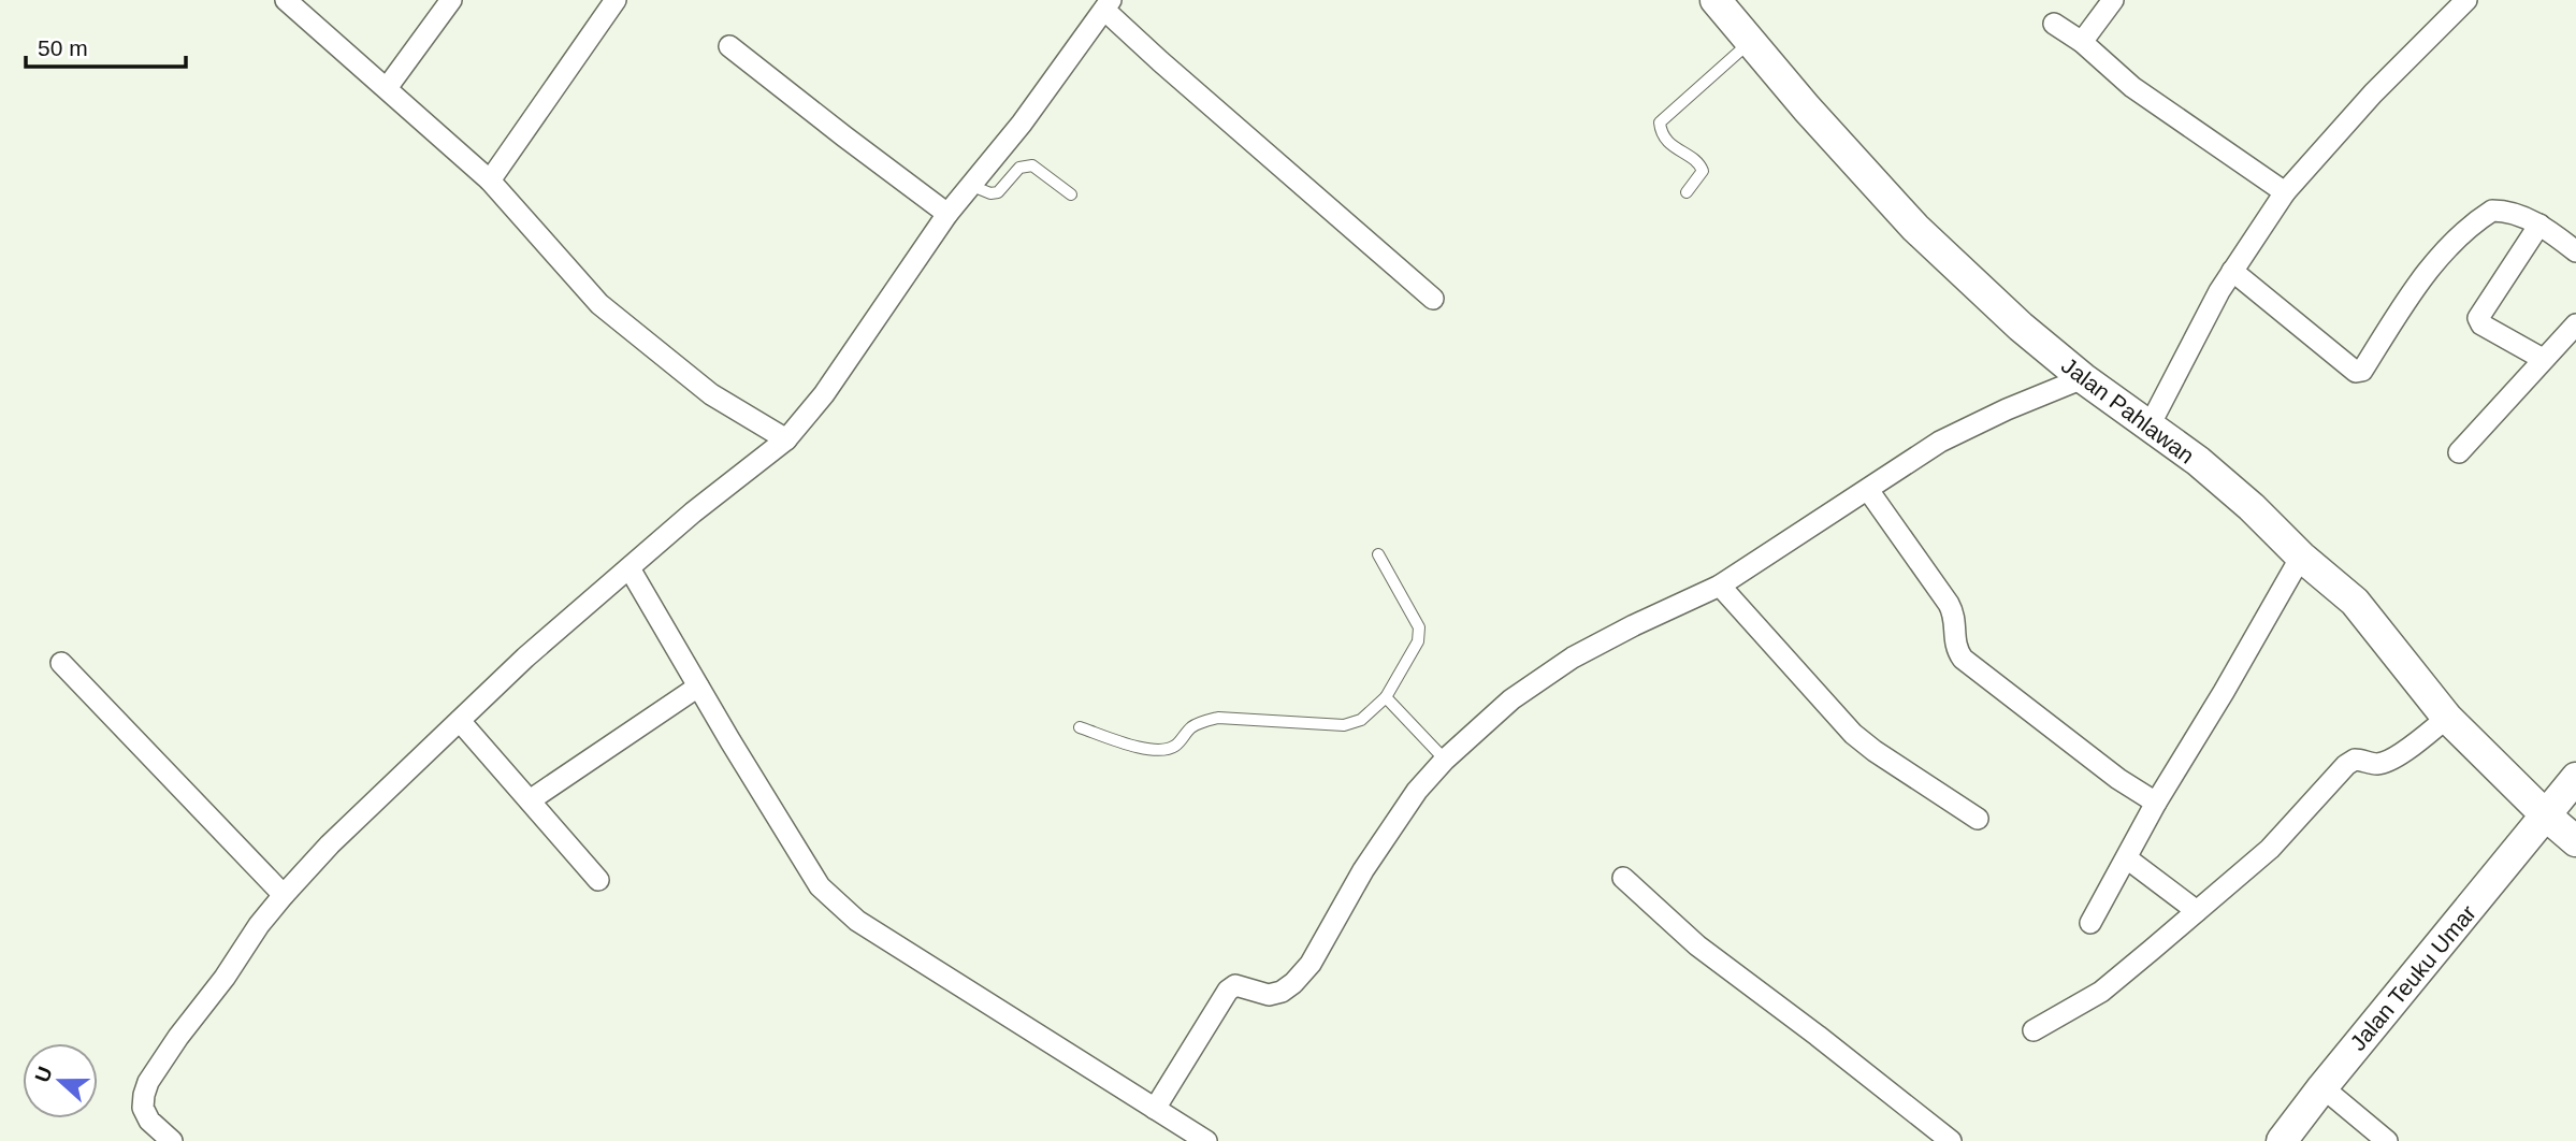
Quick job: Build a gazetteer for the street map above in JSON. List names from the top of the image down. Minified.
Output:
{"streets":{"main road":["Jalan Pahlawan","Jalan Teuku Umar"]},"crossings":[["Jalan Pahlawan","Jalan Teuku Umar"]],"scale_bar":"50 m","north":"left"}
